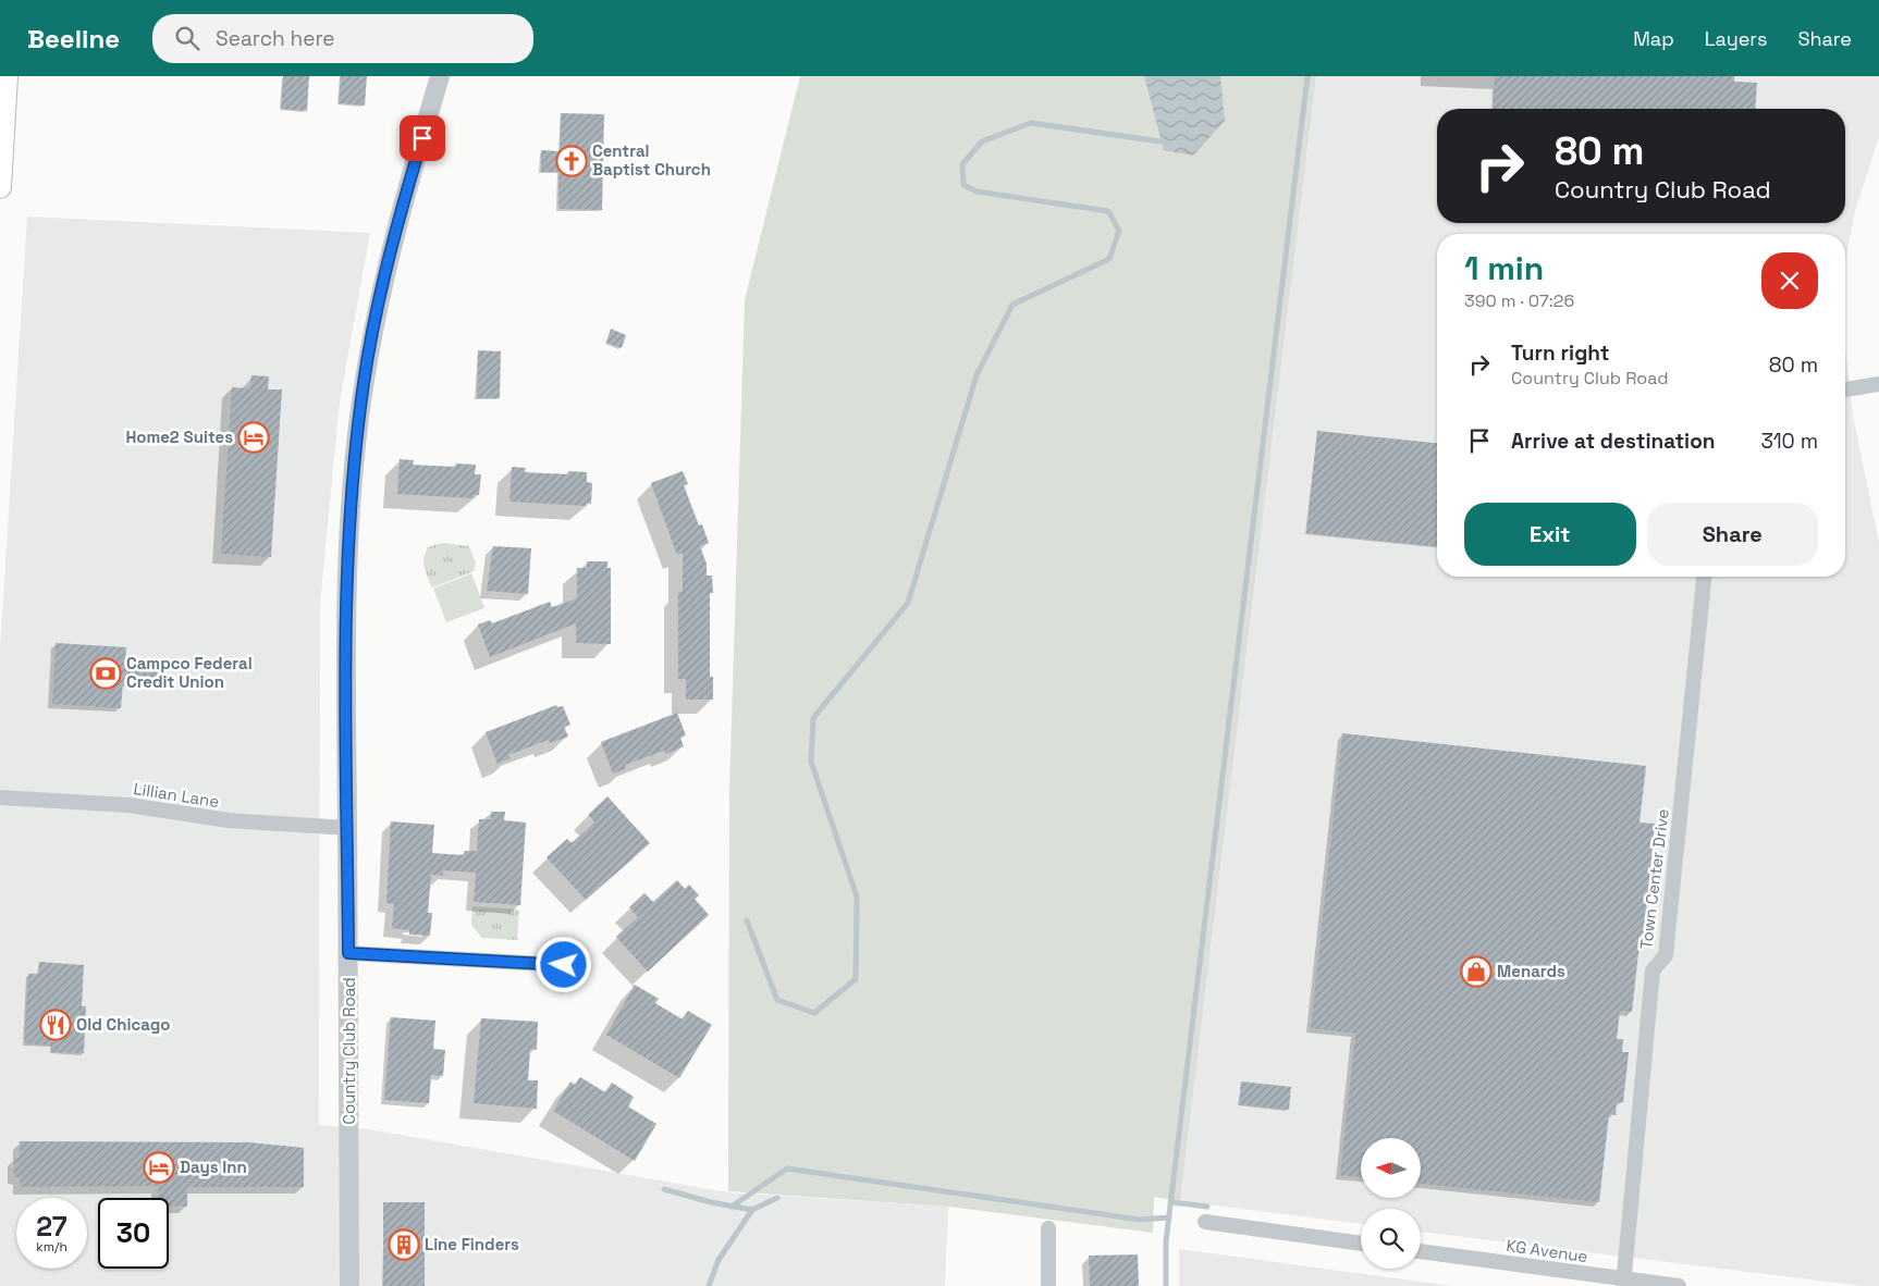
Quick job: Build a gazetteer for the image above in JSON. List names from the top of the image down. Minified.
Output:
{"streets":{"street":["Lillian Lane","Town Center Drive","Country Club Road","KG Avenue"]},"crossings":[["Lillian Lane","Country Club Road"],["Town Center Drive","KG Avenue"]],"places":{"church":["Central Baptist Church"],"hotel":["Home2 Suites","Days Inn"],"bank":["Campco Federal Credit Union"],"shop":["Menards"],"restaurant":["Old Chicago"],"building":["Line Finders"]},"north":"left","page":{"header":"Beeline","search":"Search here","nav":["Map","Layers","Share"],"turn":["80 m","Country Club Road"],"heading":["1 min","390 m · 07:26"],"list":[{"name":"Turn right","note":"Country Club Road","value":"80 m"},{"name":"Arrive at destination","value":"310 m"}],"buttons":["Exit","Share"],"speed":"27 km/h","limit":"30"}}
